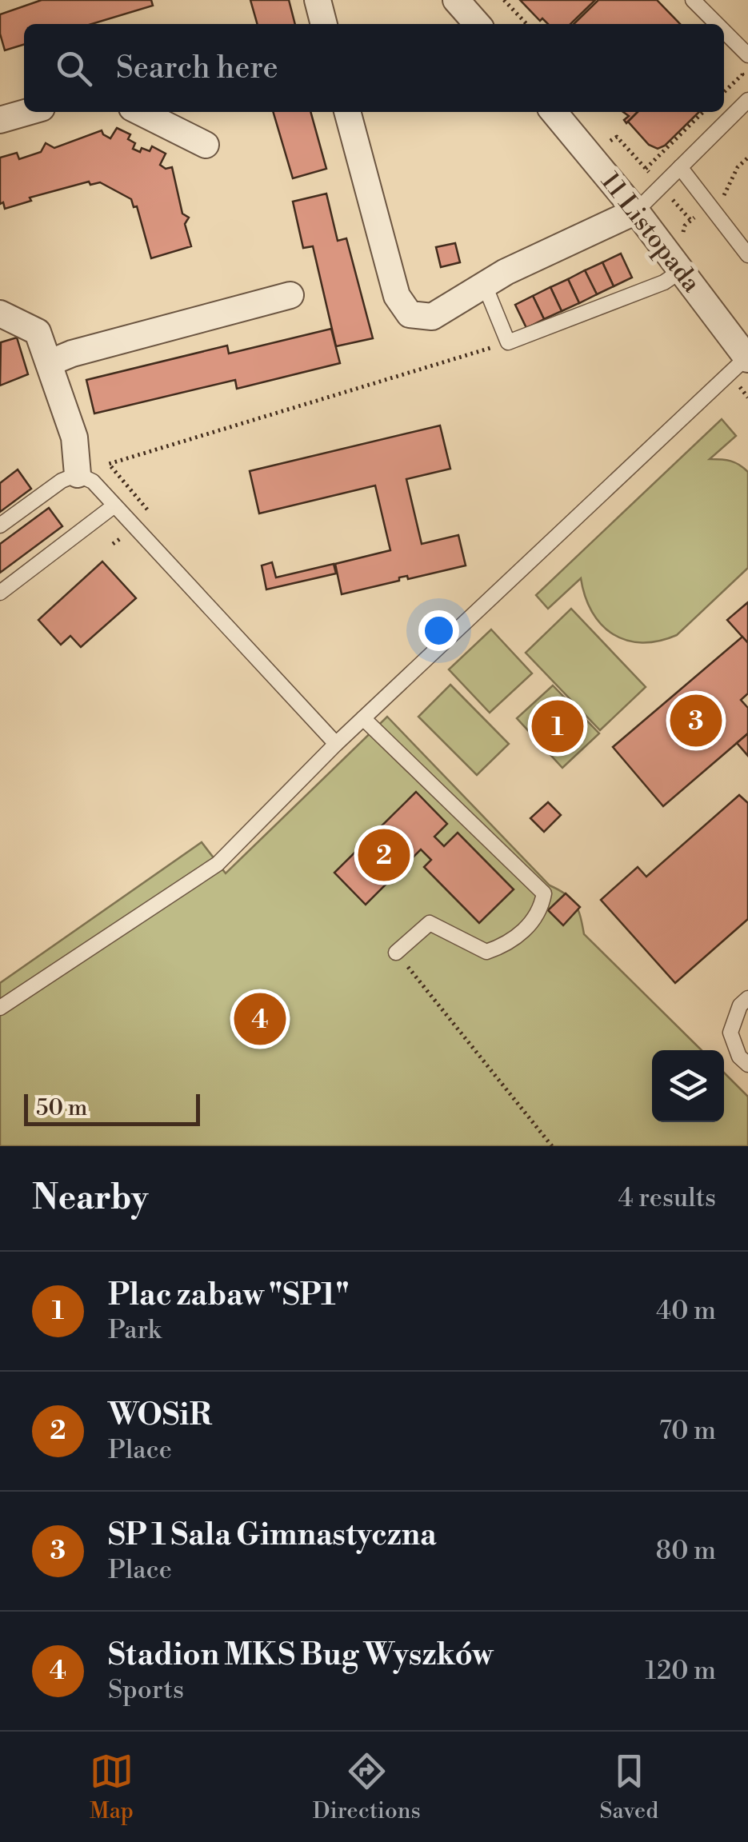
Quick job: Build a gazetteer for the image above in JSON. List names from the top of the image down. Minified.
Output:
{"streets":{"street":["11 Listopada"]},"scale_bar":"50 m","page":{"search":"Search here","pins":["3","1","2","4"],"scale":"50 m","heading":["Nearby","4 results"],"list":[{"mark":"1","name":"Plac zabaw \"SP1\"","note":"Park","value":"40 m"},{"mark":"2","name":"WOSiR","note":"Place","value":"70 m"},{"mark":"3","name":"SP 1 Sala Gimnastyczna","note":"Place","value":"80 m"},{"mark":"4","name":"Stadion MKS Bug Wyszków","note":"Sports","value":"120 m"}],"nav":["Map","Directions","Saved"]}}
